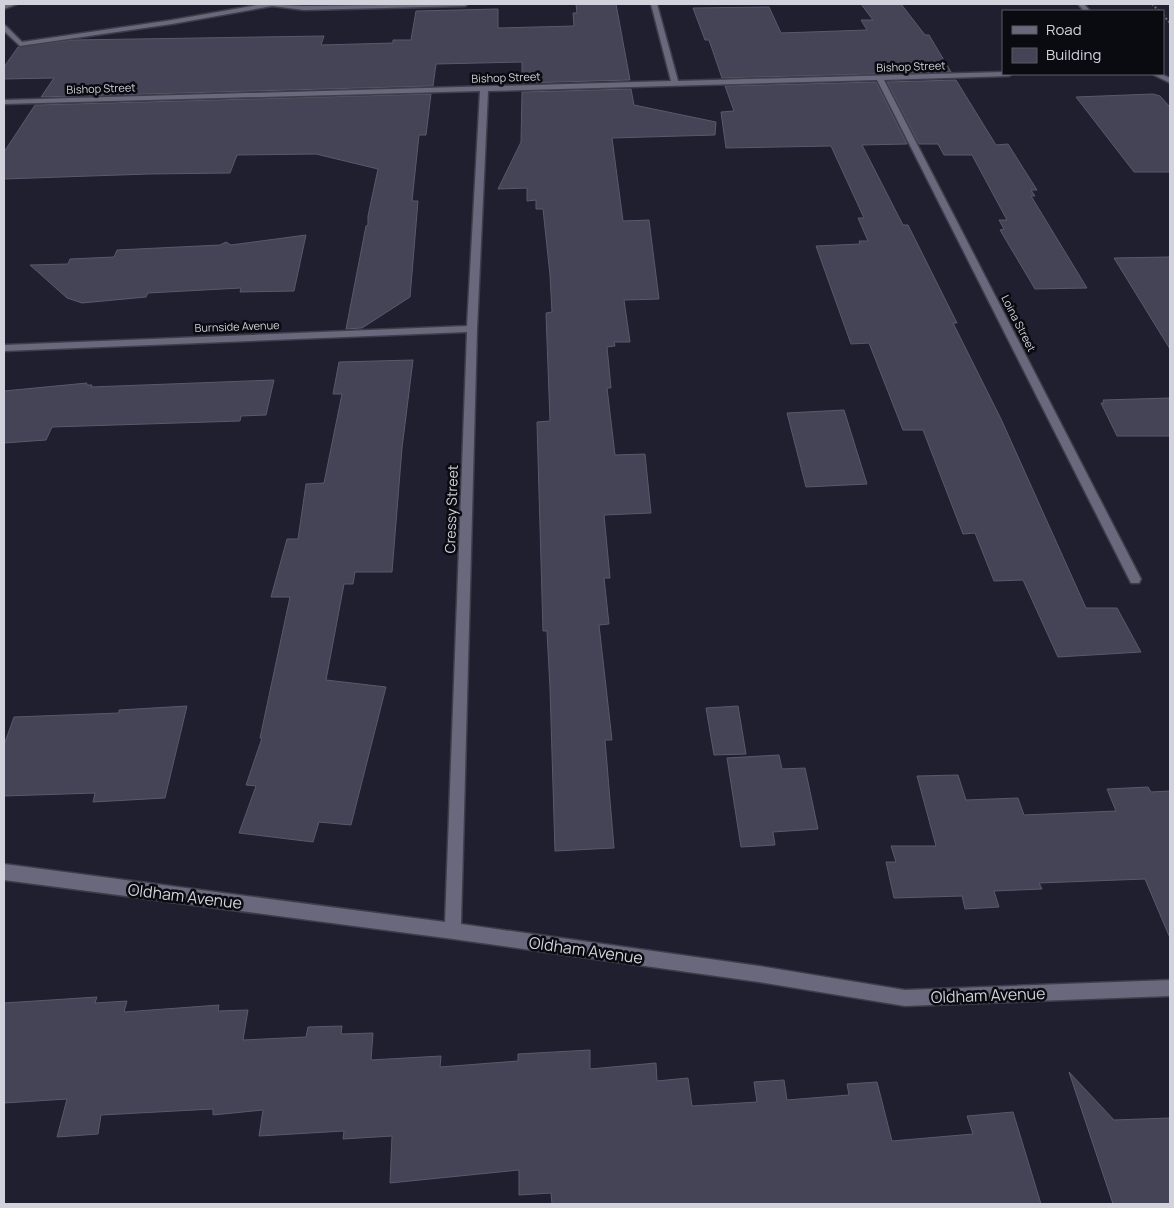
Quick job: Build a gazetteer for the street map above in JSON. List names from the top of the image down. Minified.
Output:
{"streets":{"street":["Bishop Street","Loina Street","Burnside Avenue","Cressy Street","Oldham Avenue"]},"crossings":[["Bishop Street","Loina Street"],["Bishop Street","Cressy Street"],["Burnside Avenue","Cressy Street"],["Cressy Street","Oldham Avenue"]],"legend":["Road","Building"]}
